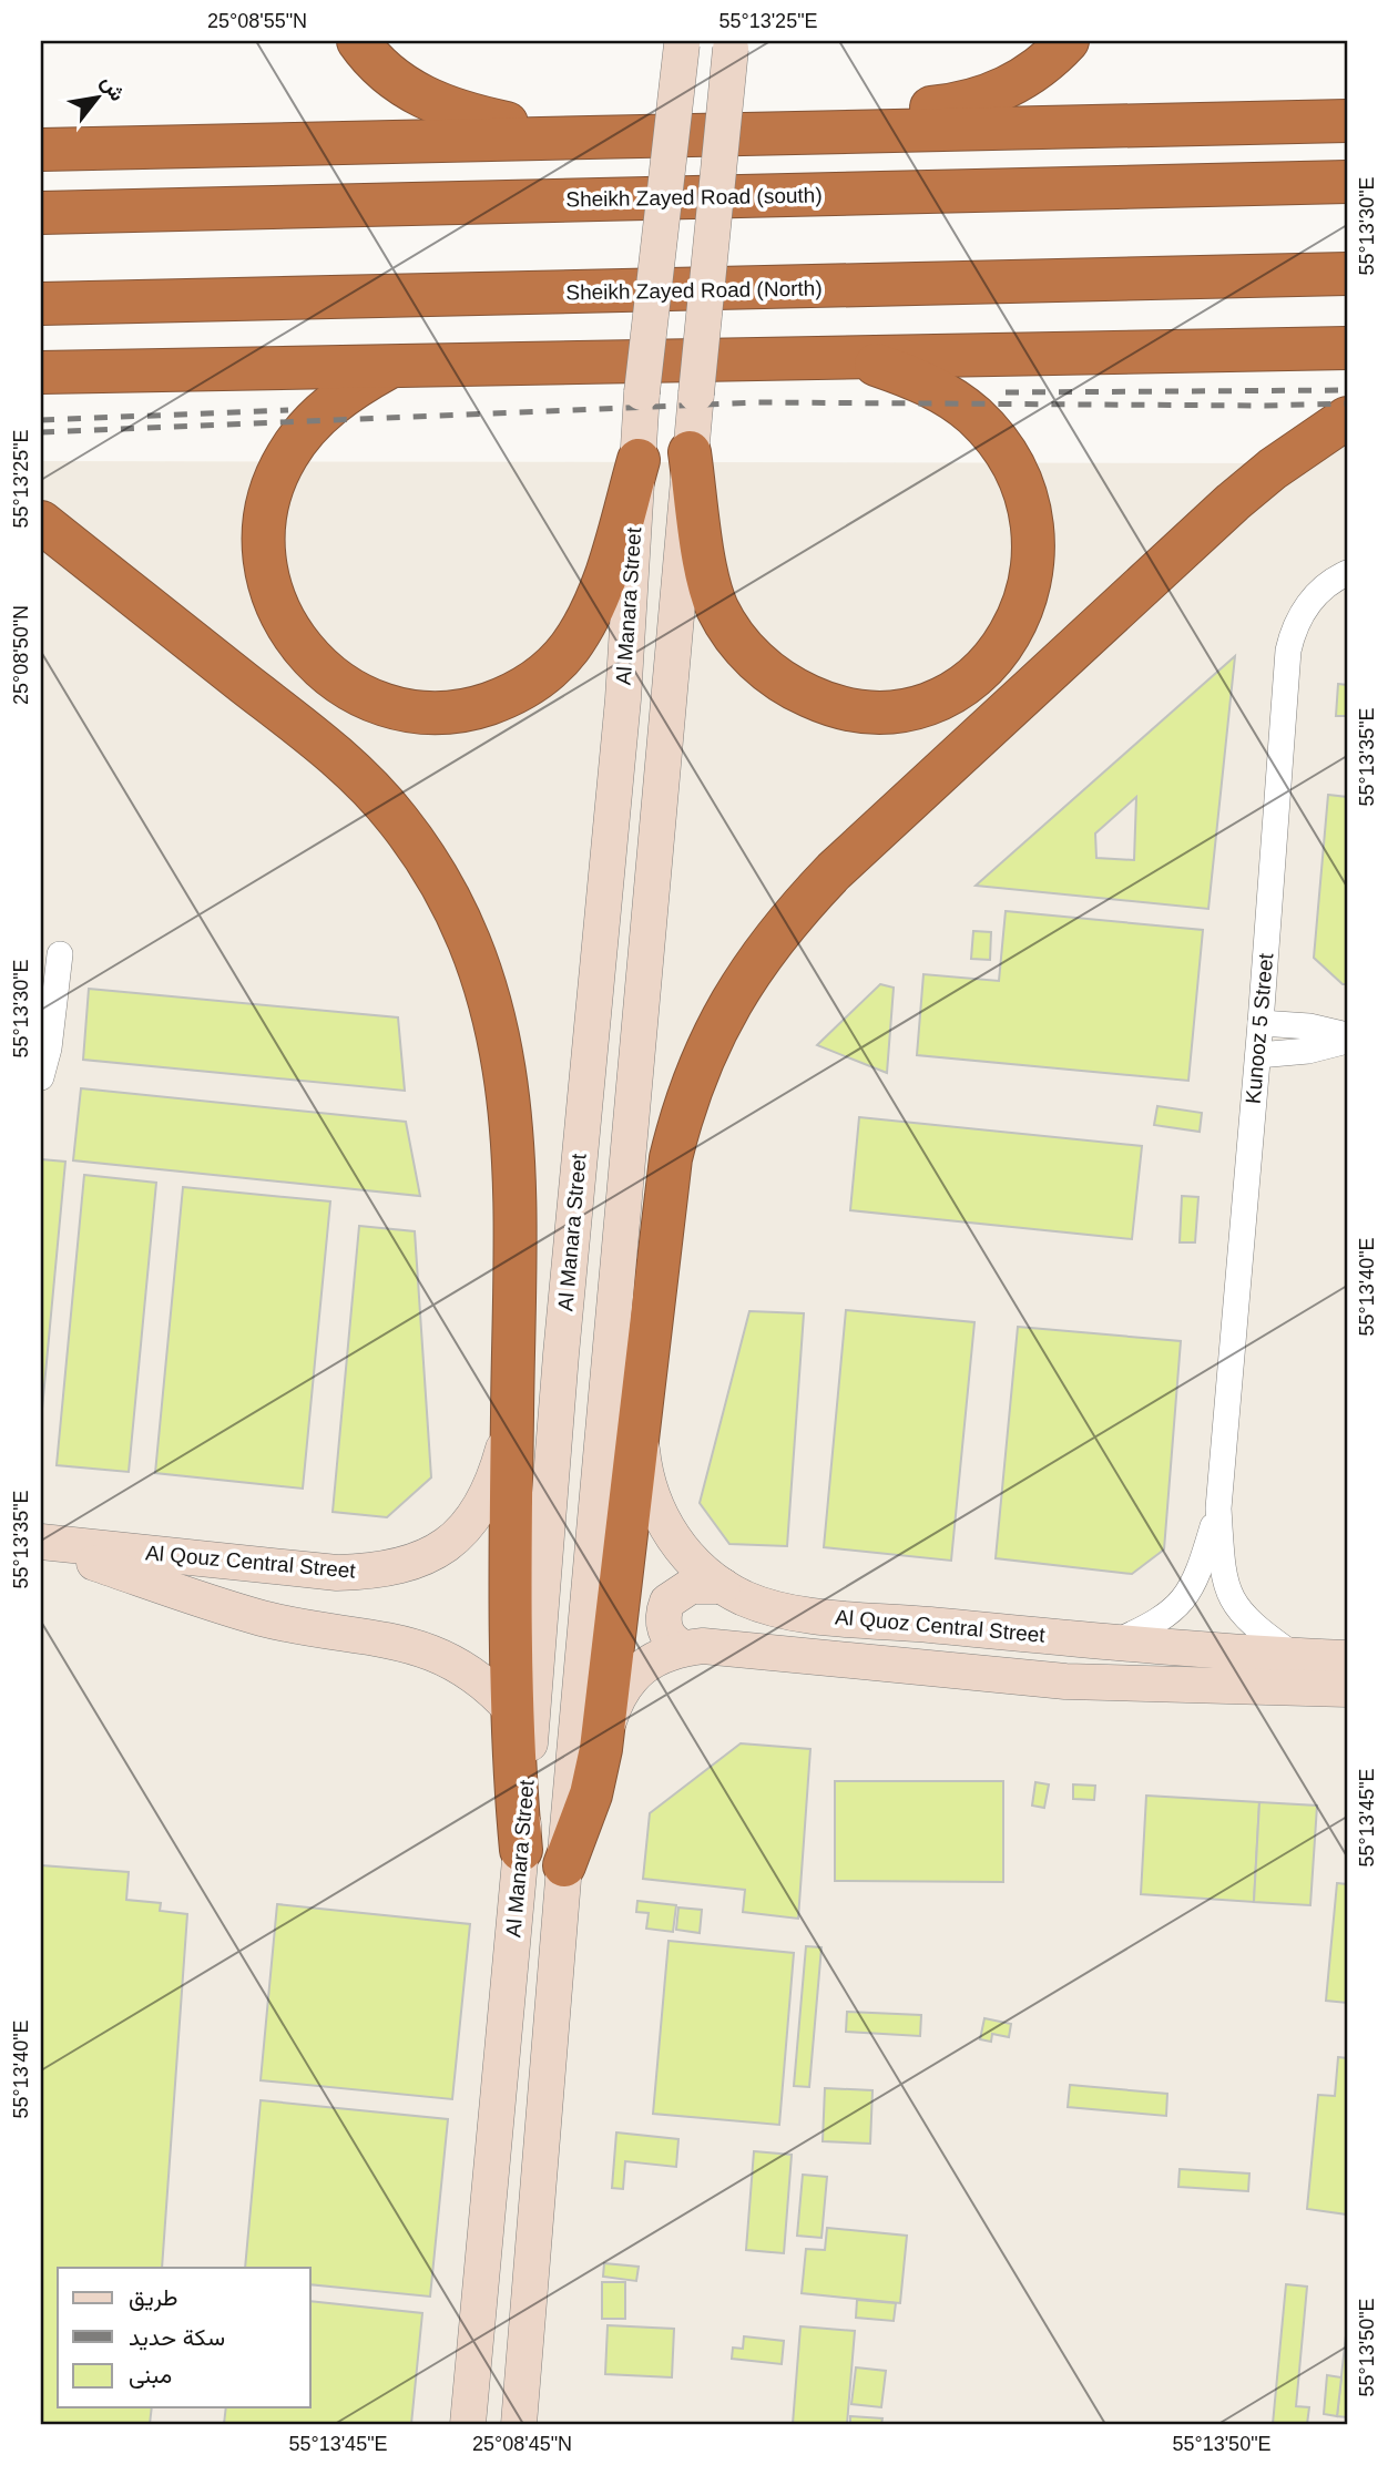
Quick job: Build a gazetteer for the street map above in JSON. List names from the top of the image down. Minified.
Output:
{"streets":{"highway":["Sheikh Zayed Road (south)","Sheikh Zayed Road (North)"],"main road":["Al Manara Street","Al Qouz Central Street","Al Quoz Central Street"],"street":["Kunooz 5 Street"]},"crossings":[["Kunooz 5 Street","Al Quoz Central Street"]],"legend":["طريق","سكة حديد","مبنى"],"north":"top right","coordinates":["25°08'55\"N","55°13'25\"E","55°13'30\"E","25°08'50\"N","55°13'35\"E","55°13'40\"E","55°13'45\"E","55°13'50\"E","25°08'45\"N"]}
